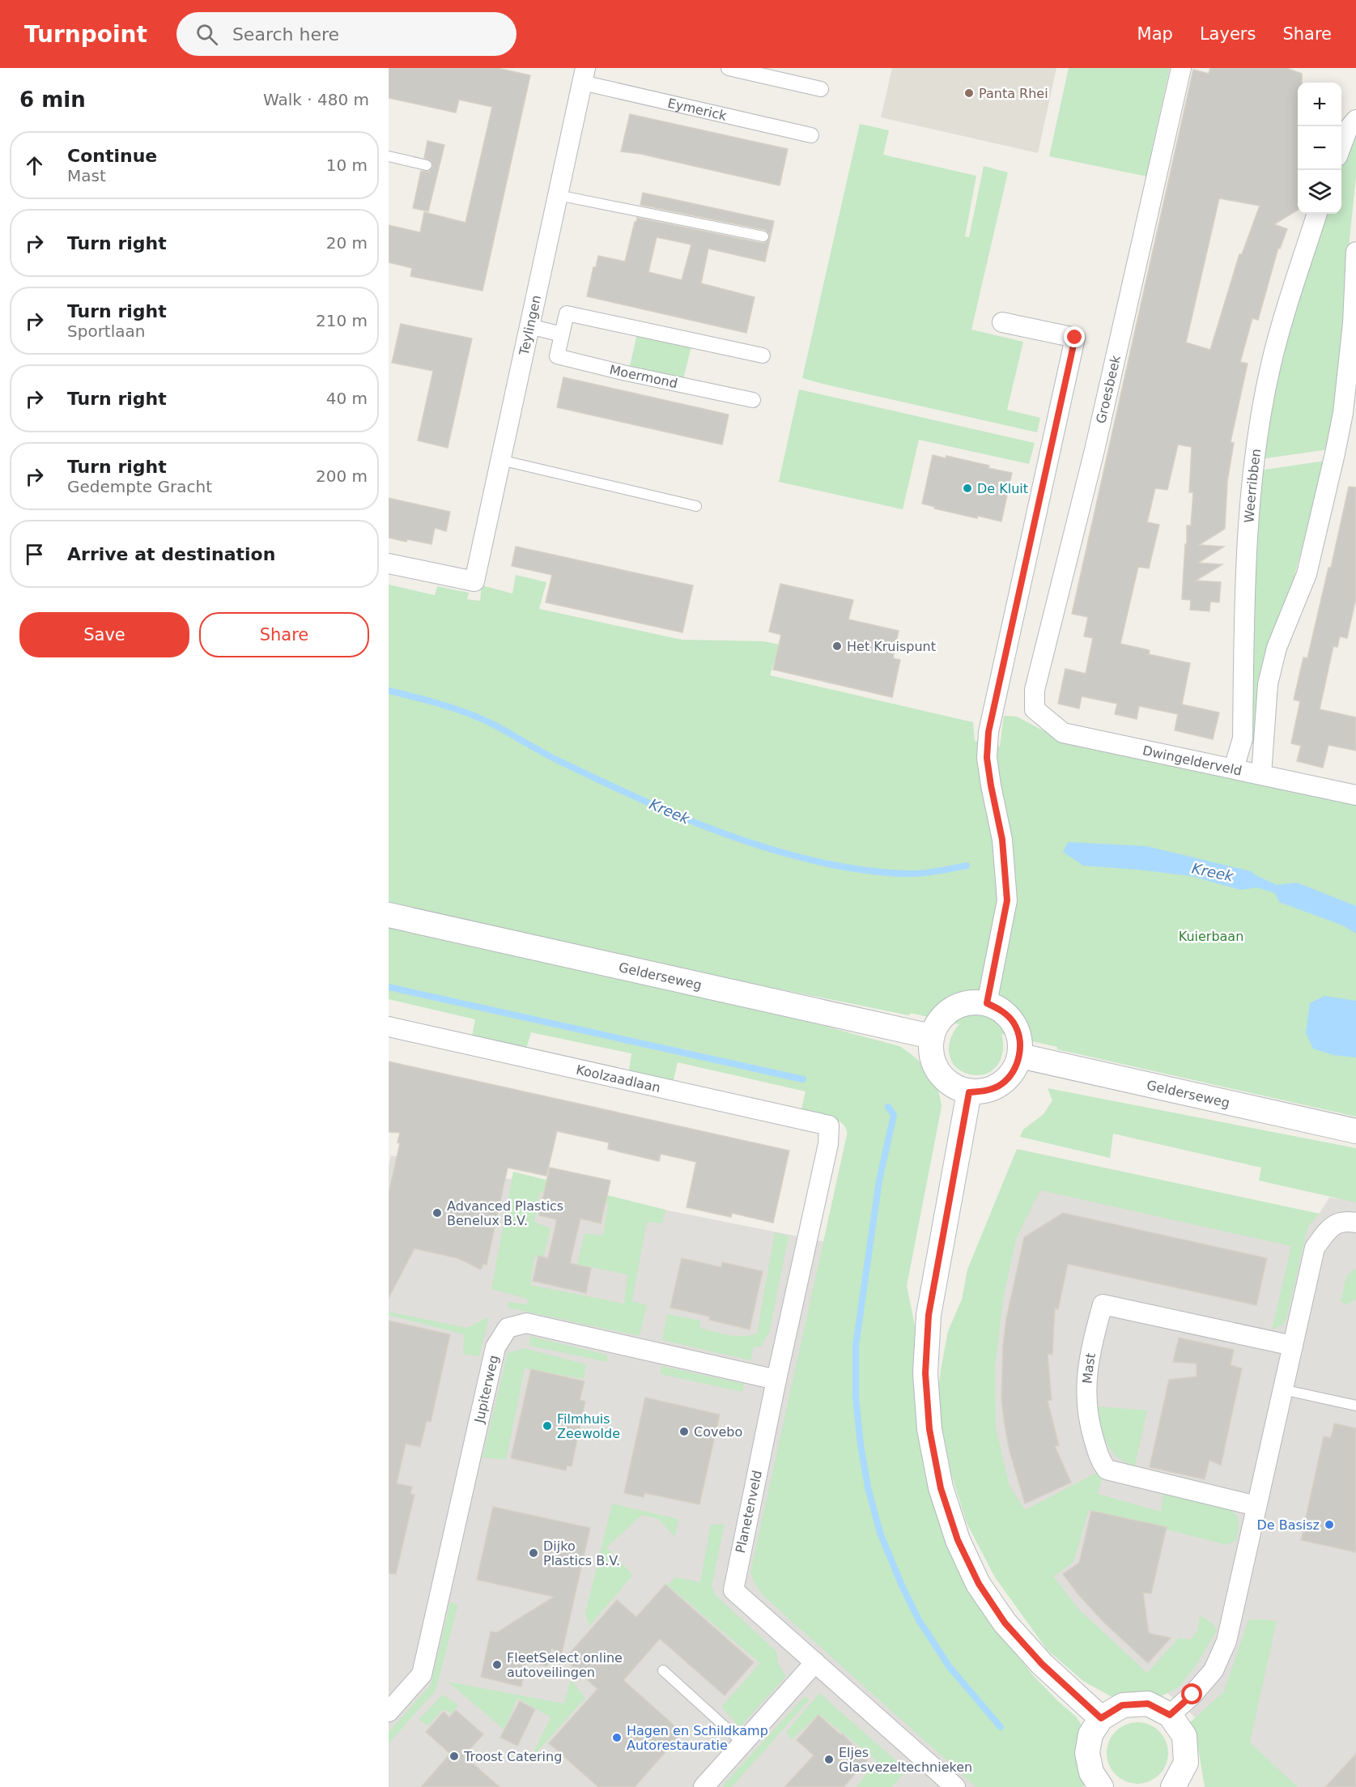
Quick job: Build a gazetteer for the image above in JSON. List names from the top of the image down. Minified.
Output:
{"streets":{"street":["Eymerick","Teylingen","Moermond","Groesbeek","Weerribben","Dwingelderveld","Gelderseweg","Koolzaadlaan","Mast","Jupiterweg","Planetenveld"]},"crossings":[["Eymerick","Teylingen"],["Groesbeek","Dwingelderveld"],["Weerribben","Dwingelderveld"],["Koolzaadlaan","Planetenveld"],["Jupiterweg","Planetenveld"]],"water":["Kreek"],"parks":["Kuierbaan"],"places":["Panta Rhei","De Kluit","Het Kruispunt","Advanced Plastics Benelux B.V.","Filmhuis Zeewolde","Covebo","De Basisz","Dijko Plastics B.V.","FleetSelect online autoveilingen","Hagen en Schildkamp Autorestauratie","Troost Catering","Eljes Glasvezeltechnieken"],"page":{"header":"Turnpoint","search":"Search here","nav":["Map","Layers","Share"],"heading":["6 min","Walk · 480 m"],"map_buttons":["+","−"],"list":[["Continue","Mast","10 m"],["Turn right","20 m"],["Turn right","Sportlaan","210 m"],["Turn right","40 m"],["Turn right","Gedempte Gracht","200 m"],"Arrive at destination"],"buttons":["Save","Share"]}}
